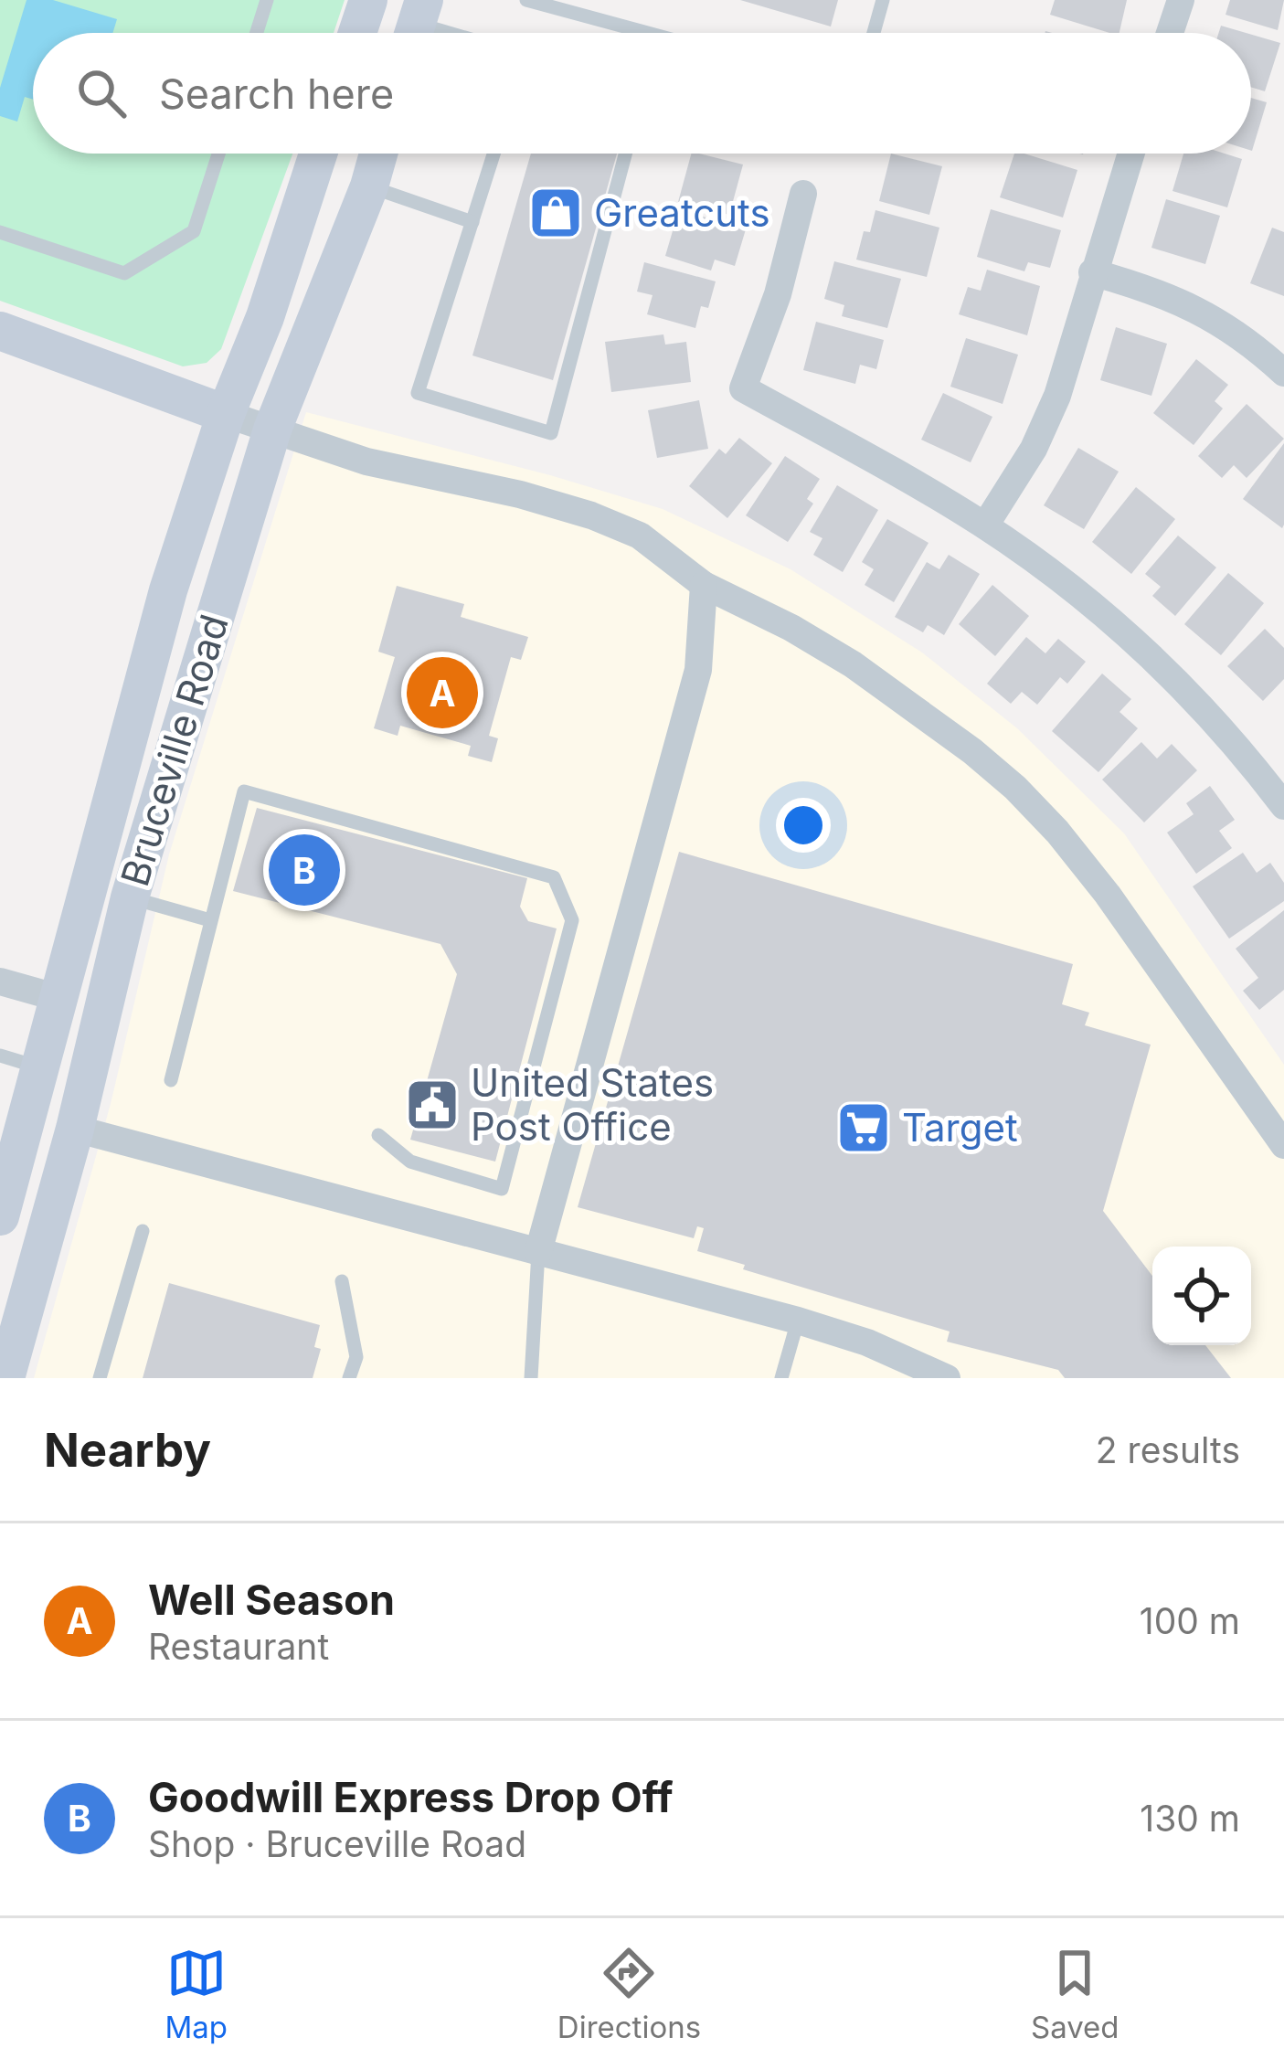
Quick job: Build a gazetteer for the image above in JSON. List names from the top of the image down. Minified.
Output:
{"streets":{"main road":["Bruceville Road"]},"places":{"shop":["Greatcuts"],"public building":["United States Post Office"],"supermarket":["Target"]},"page":{"search":"Search here","pins":["A","B"],"heading":["Nearby","2 results"],"list":[{"mark":"A","name":"Well Season","note":"Restaurant","value":"100 m"},{"mark":"B","name":"Goodwill Express Drop Off","note":"Shop · Bruceville Road","value":"130 m"}],"nav":["Map","Directions","Saved"]}}
